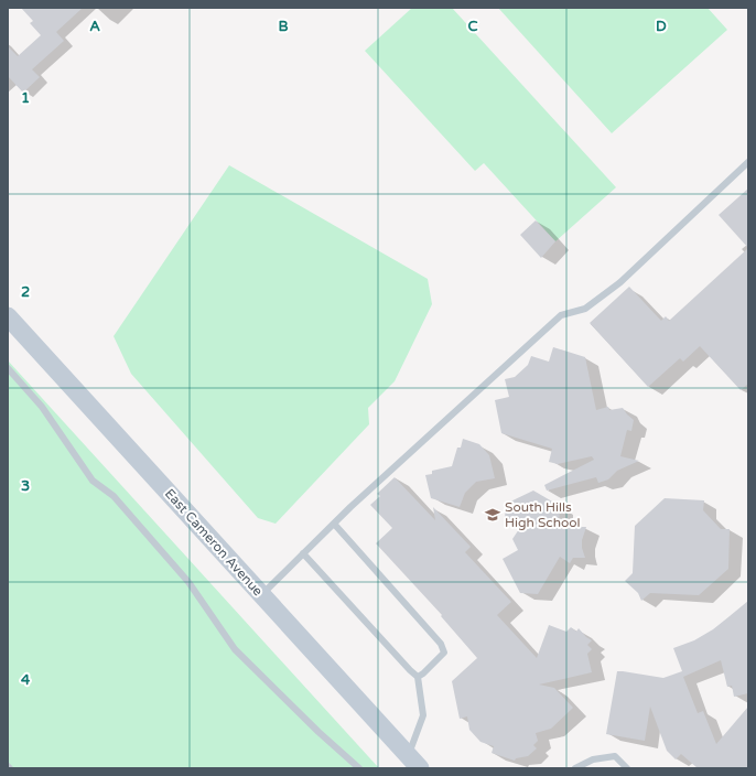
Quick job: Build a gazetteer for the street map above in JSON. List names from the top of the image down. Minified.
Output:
{"streets":{"main road":["East Cameron Avenue"]},"places":{"school or university":["South Hills High School"]},"grid":{"columns":["A","B","C","D"],"rows":["1","2","3","4"]}}
